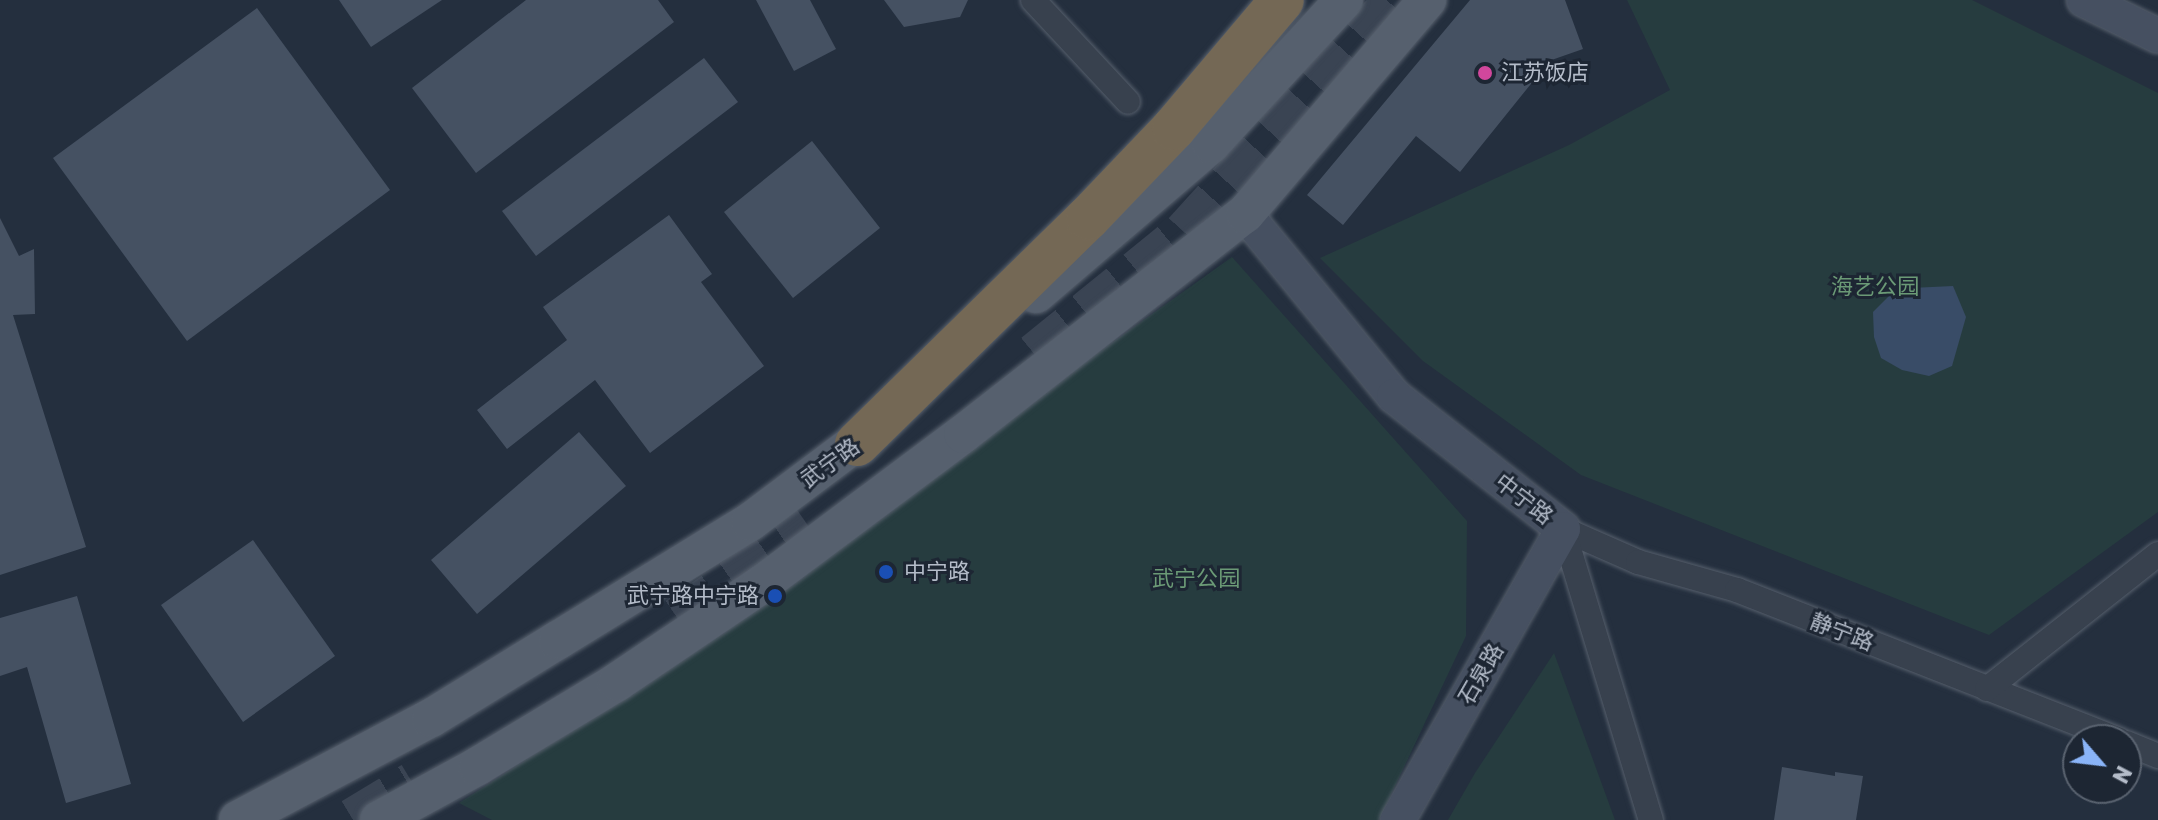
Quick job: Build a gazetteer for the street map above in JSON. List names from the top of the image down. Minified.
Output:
{"streets":{"main road":["武宁路"],"street":["中宁路","静宁路","石泉路"]},"crossings":[["中宁路","静宁路"],["中宁路","石泉路"],["静宁路","石泉路"]],"parks":["海艺公园","武宁公园"],"places":["江苏饭店","中宁路","武宁路中宁路"],"north":"bottom right"}
